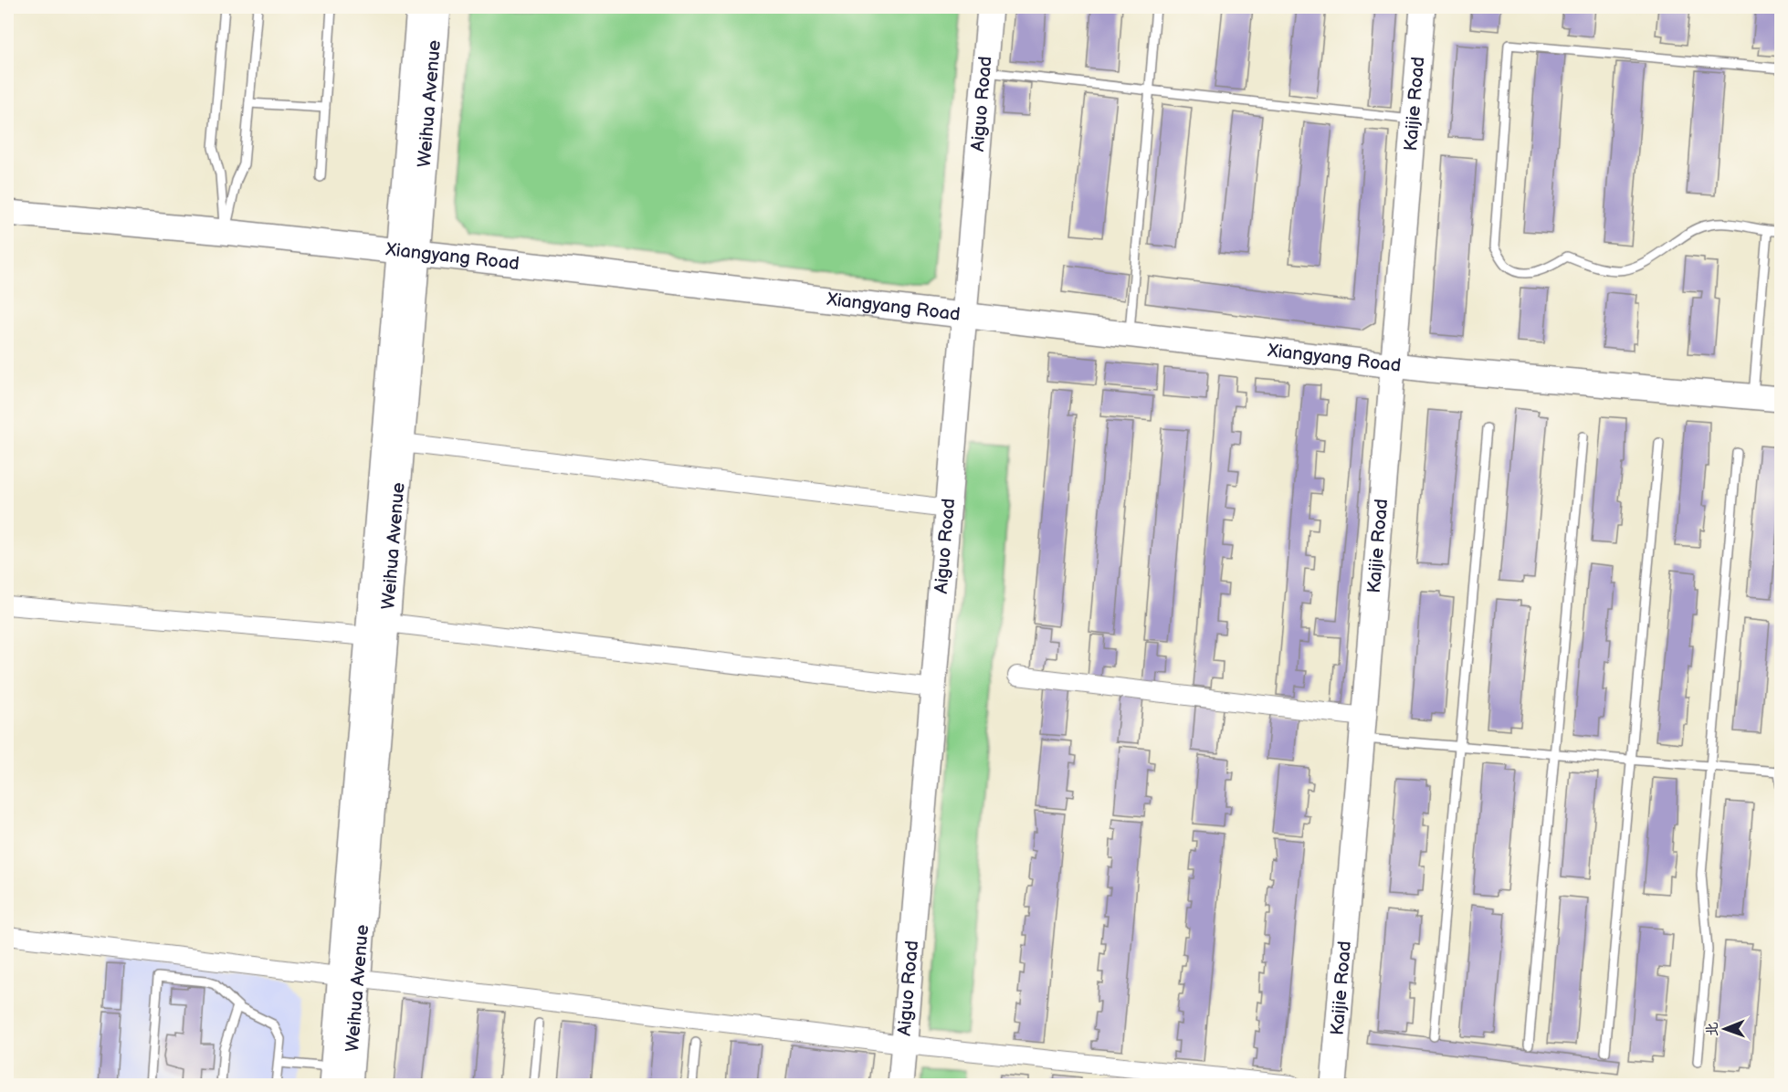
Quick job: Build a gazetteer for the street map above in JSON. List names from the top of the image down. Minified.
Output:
{"streets":{"street":["Weihua Avenue","Aiguo Road","Kaijie Road","Xiangyang Road"]},"crossings":[["Weihua Avenue","Xiangyang Road"],["Aiguo Road","Xiangyang Road"],["Kaijie Road","Xiangyang Road"]],"north":"left"}
